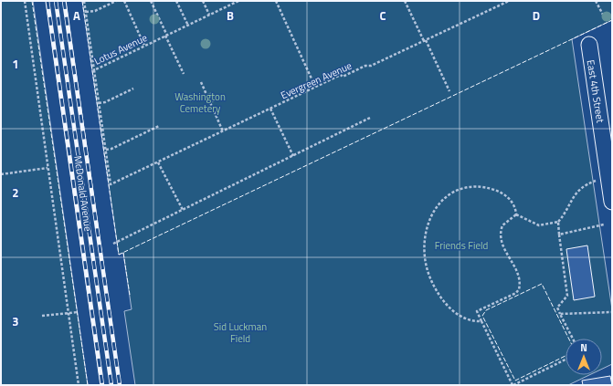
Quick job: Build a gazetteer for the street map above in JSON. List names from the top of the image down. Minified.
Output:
{"streets":{"main road":["McDonald Avenue"],"street":["East 4th Street"],"path":["Lotus Avenue","Evergreen Avenue"]},"crossings":[["Lotus Avenue","Evergreen Avenue"]],"parks":["Washington Cemetery","Friends Field","Sid Luckman Field"],"north":"top","grid":{"columns":["A","B","C","D"],"rows":["1","2","3"]}}
